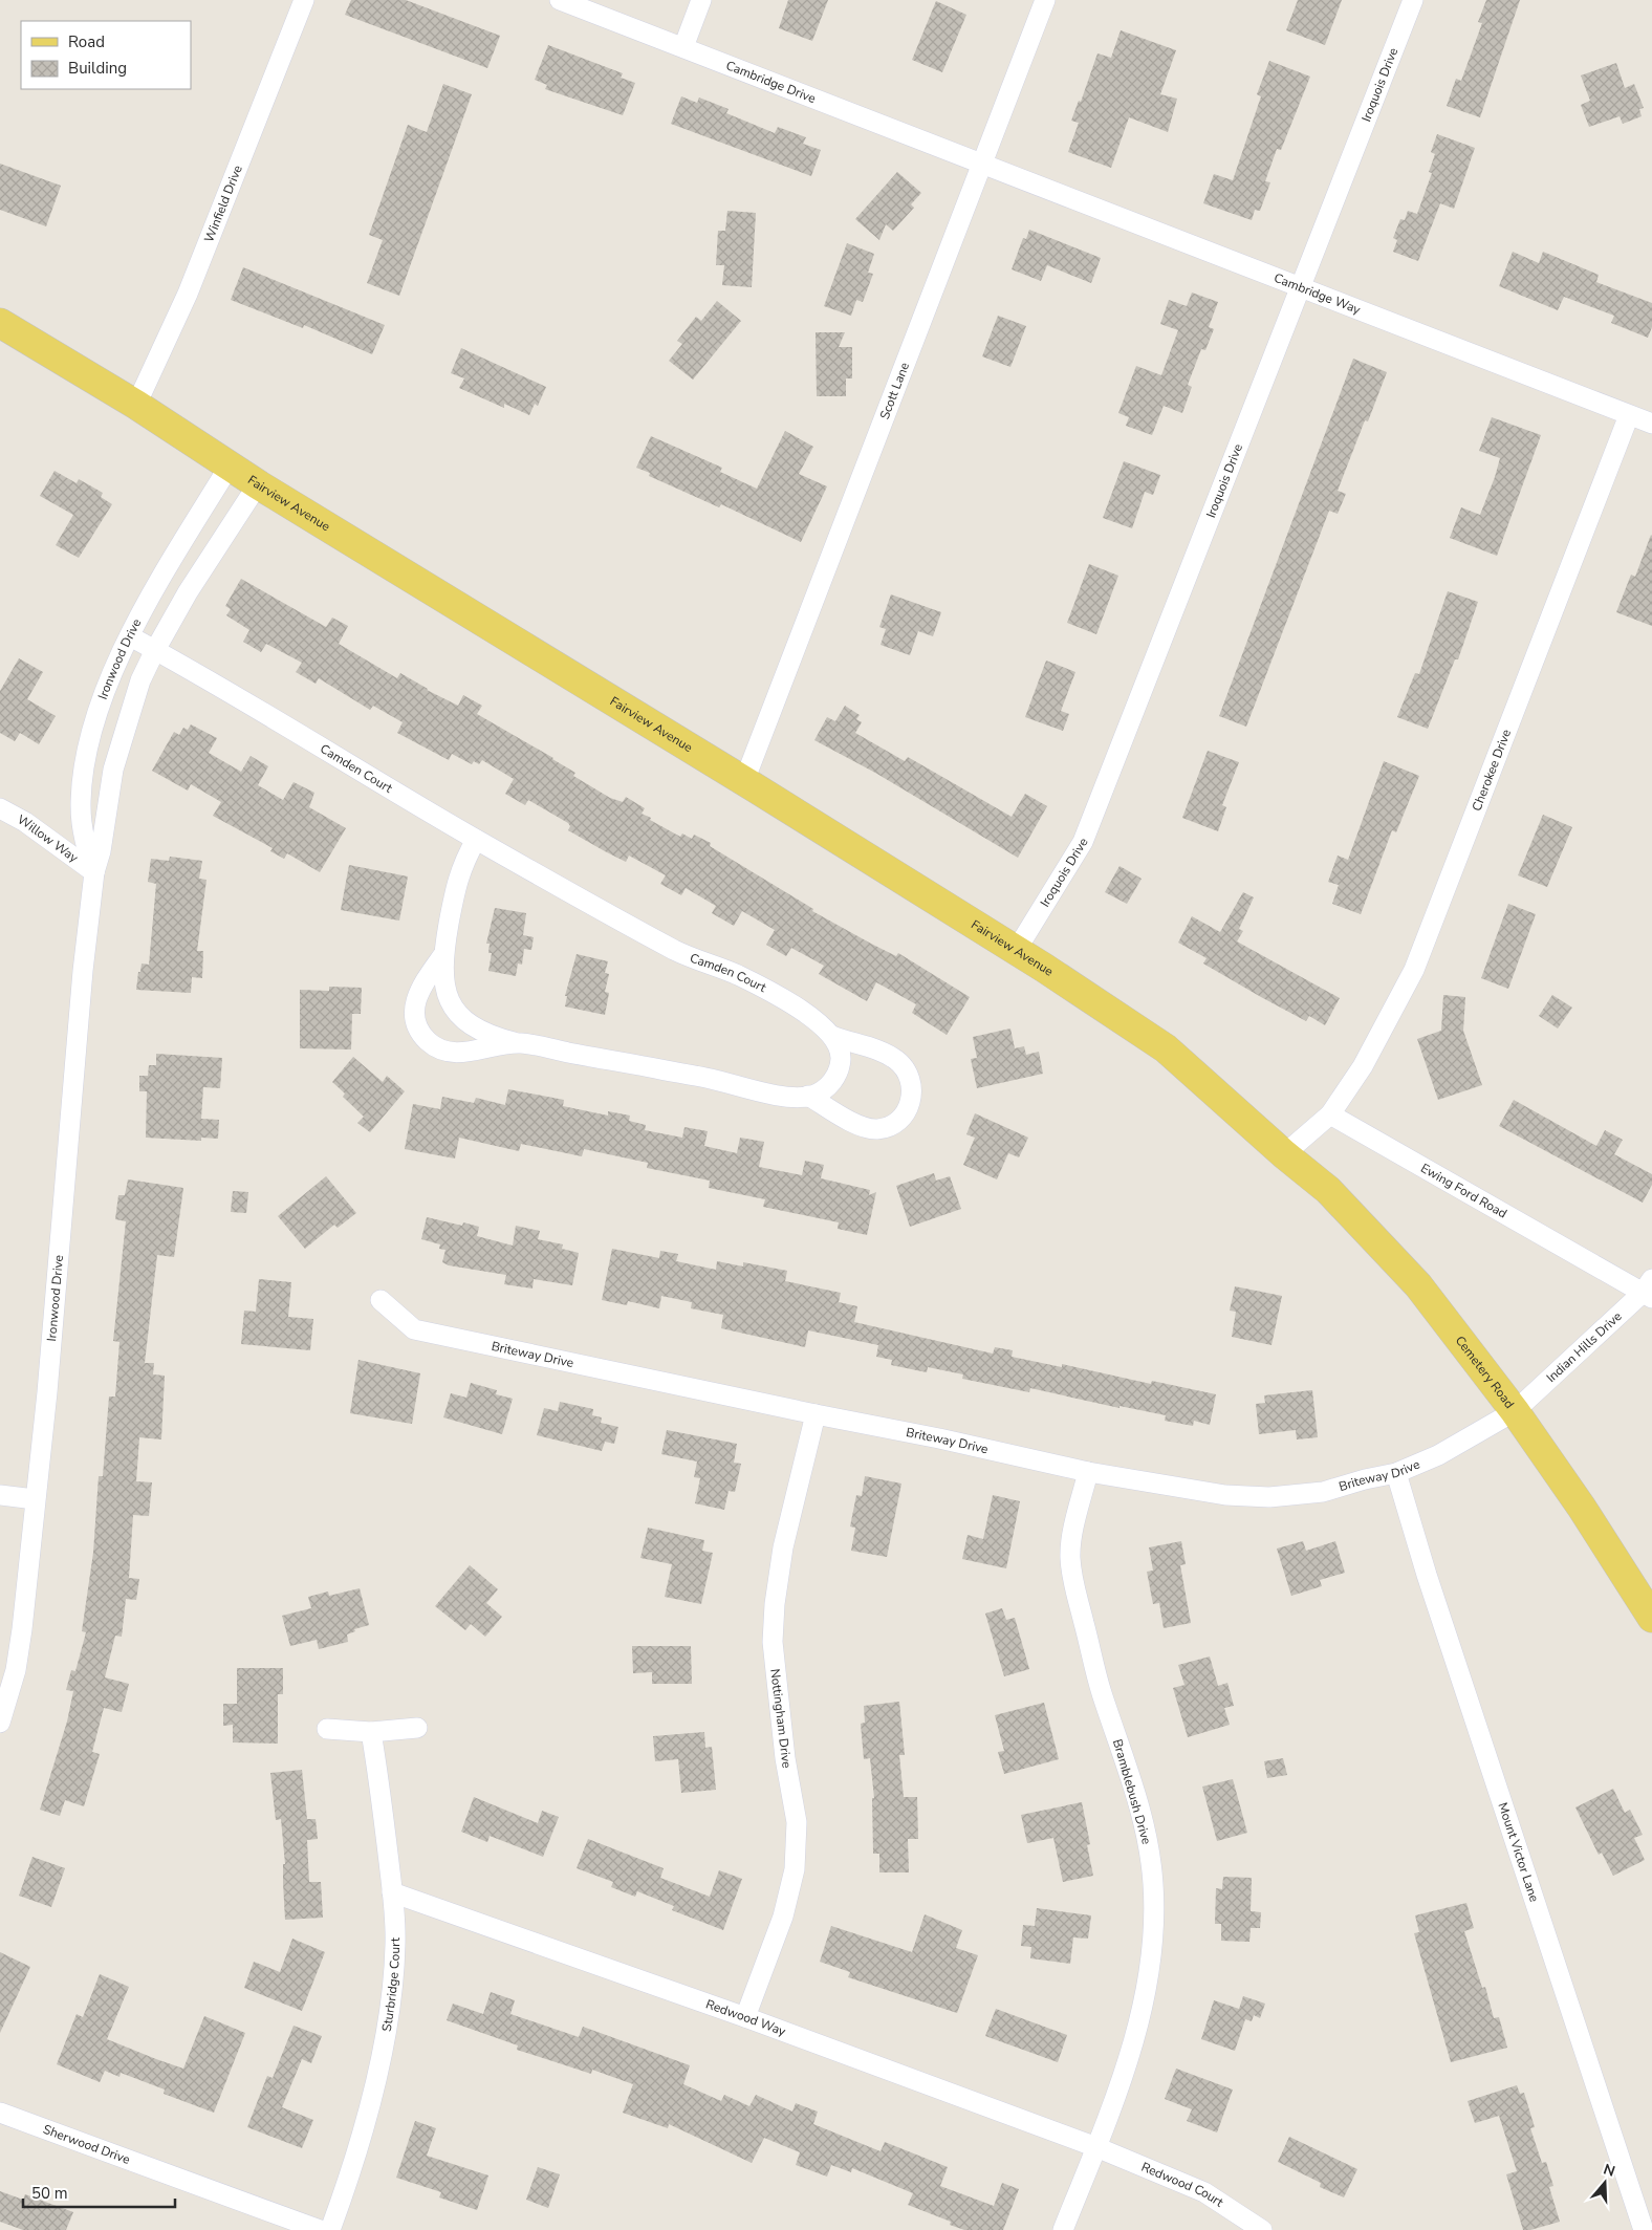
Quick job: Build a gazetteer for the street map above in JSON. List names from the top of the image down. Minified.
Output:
{"streets":{"main road":["Fairview Avenue","Cemetery Road"],"street":["Cambridge Drive","Iroquois Drive","Winfield Drive","Cambridge Way","Scott Lane","Ironwood Drive","Camden Court","Cherokee Drive","Willow Way","Ewing Ford Road","Indian Hills Drive","Briteway Drive","Nottingham Drive","Bramblebush Drive","Mount Victor Lane","Sturbridge Court","Redwood Way","Sherwood Drive","Redwood Court"]},"crossings":[["Cambridge Drive","Cambridge Way"],["Cambridge Drive","Scott Lane"],["Iroquois Drive","Cambridge Way"],["Iroquois Drive","Fairview Avenue"],["Winfield Drive","Fairview Avenue"],["Cambridge Way","Scott Lane"],["Cambridge Way","Cherokee Drive"],["Scott Lane","Fairview Avenue"],["Fairview Avenue","Ironwood Drive"],["Fairview Avenue","Cemetery Road"],["Ironwood Drive","Camden Court"],["Ironwood Drive","Willow Way"],["Cherokee Drive","Ewing Ford Road"],["Ewing Ford Road","Indian Hills Drive"],["Indian Hills Drive","Briteway Drive"],["Indian Hills Drive","Cemetery Road"],["Briteway Drive","Cemetery Road"],["Briteway Drive","Nottingham Drive"],["Briteway Drive","Bramblebush Drive"],["Briteway Drive","Mount Victor Lane"],["Nottingham Drive","Redwood Way"],["Bramblebush Drive","Redwood Way"],["Bramblebush Drive","Redwood Court"],["Sturbridge Court","Redwood Way"],["Redwood Way","Redwood Court"]],"legend":["Road","Building"],"scale_bar":"50 m","north":"top"}
